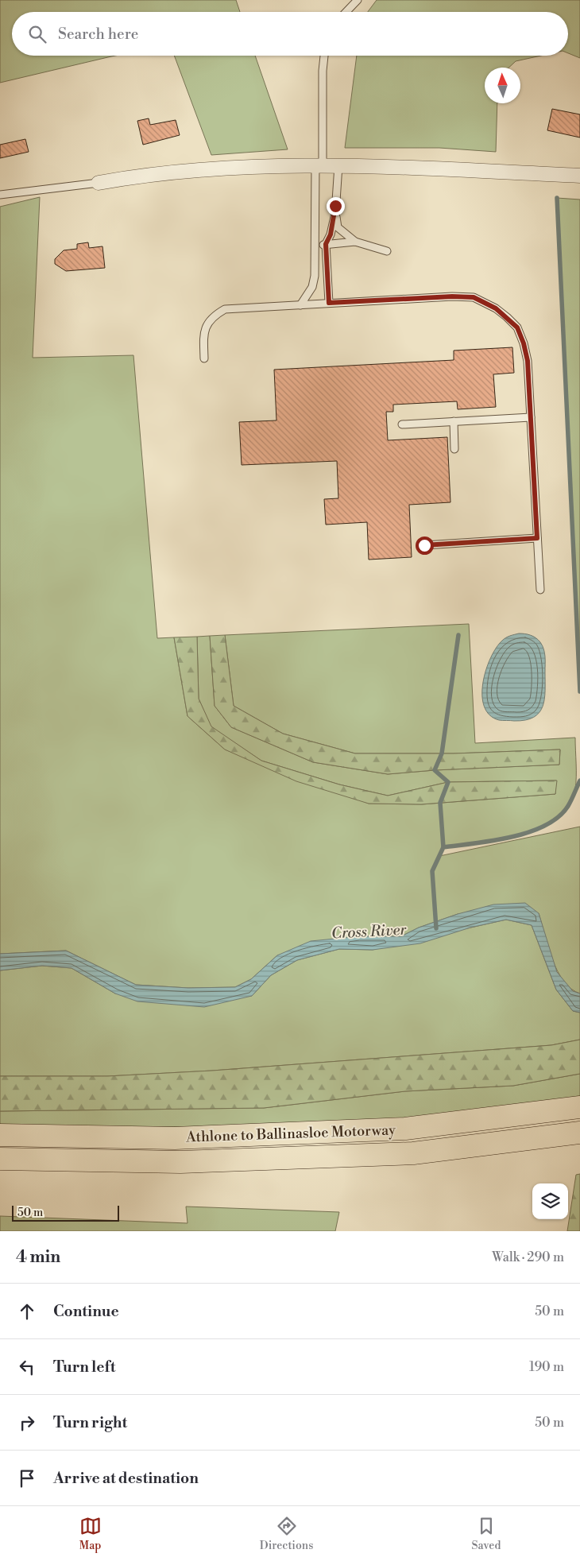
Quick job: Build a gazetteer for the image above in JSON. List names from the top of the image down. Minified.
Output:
{"streets":{"highway":["Athlone to Ballinasloe Motorway"]},"water":["Cross River"],"scale_bar":"50 m","north":"top","page":{"search":"Search here","scale":"50 m","heading":["4 min","Walk · 290 m"],"list":[["Continue","50 m"],["Turn left","190 m"],["Turn right","50 m"],"Arrive at destination"],"nav":["Map","Directions","Saved"]}}
